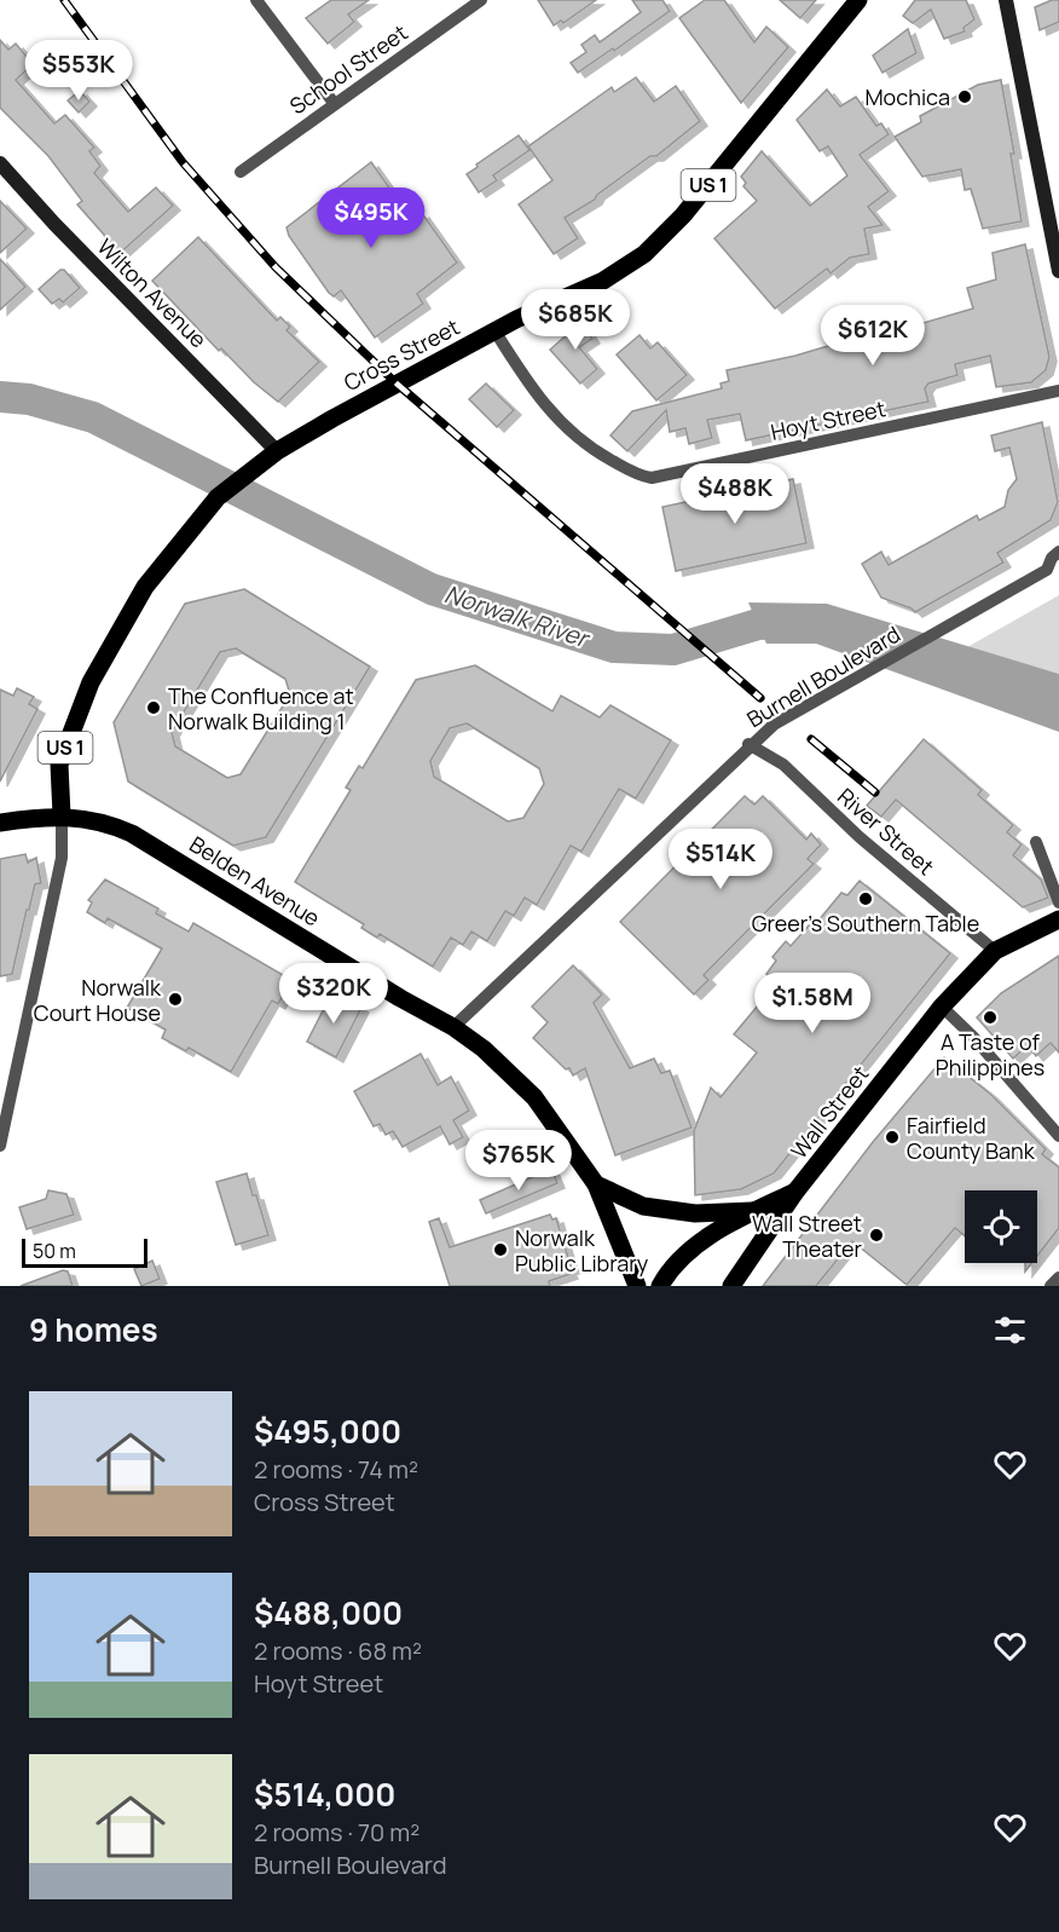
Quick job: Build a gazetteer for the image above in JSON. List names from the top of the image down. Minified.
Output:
{"streets":{"main road":["US 1","Wilton Avenue","Cross Street","Belden Avenue","Wall Street"],"street":["School Street","Hoyt Street","Burnell Boulevard","River Street"]},"crossings":[["Wilton Avenue","Cross Street"],["Cross Street","Hoyt Street"],["Cross Street","Belden Avenue"],["Burnell Boulevard","River Street"],["Burnell Boulevard","Belden Avenue"],["River Street","Wall Street"],["Belden Avenue","Wall Street"]],"water":["Norwalk River"],"places":["Mochica","The Confluence at Norwalk Building 1","Greer’s Southern Table","Norwalk Court House","A Taste of Philippines","Fairfield County Bank","Wall Street Theater","Norwalk Public Library"],"scale_bar":"50 m","page":{"price":["$553K","$495K","$685K","$612K","$488K","$514K","$320K","$1.58M","$765K"],"scale":"50 m","heading":"9 homes","list":[{"name":"$495,000","note":"2 rooms · 74 m² · Cross Street"},{"name":"$488,000","note":"2 rooms · 68 m² · Hoyt Street"},{"name":"$514,000","note":"2 rooms · 70 m² · Burnell Boulevard"}]}}
